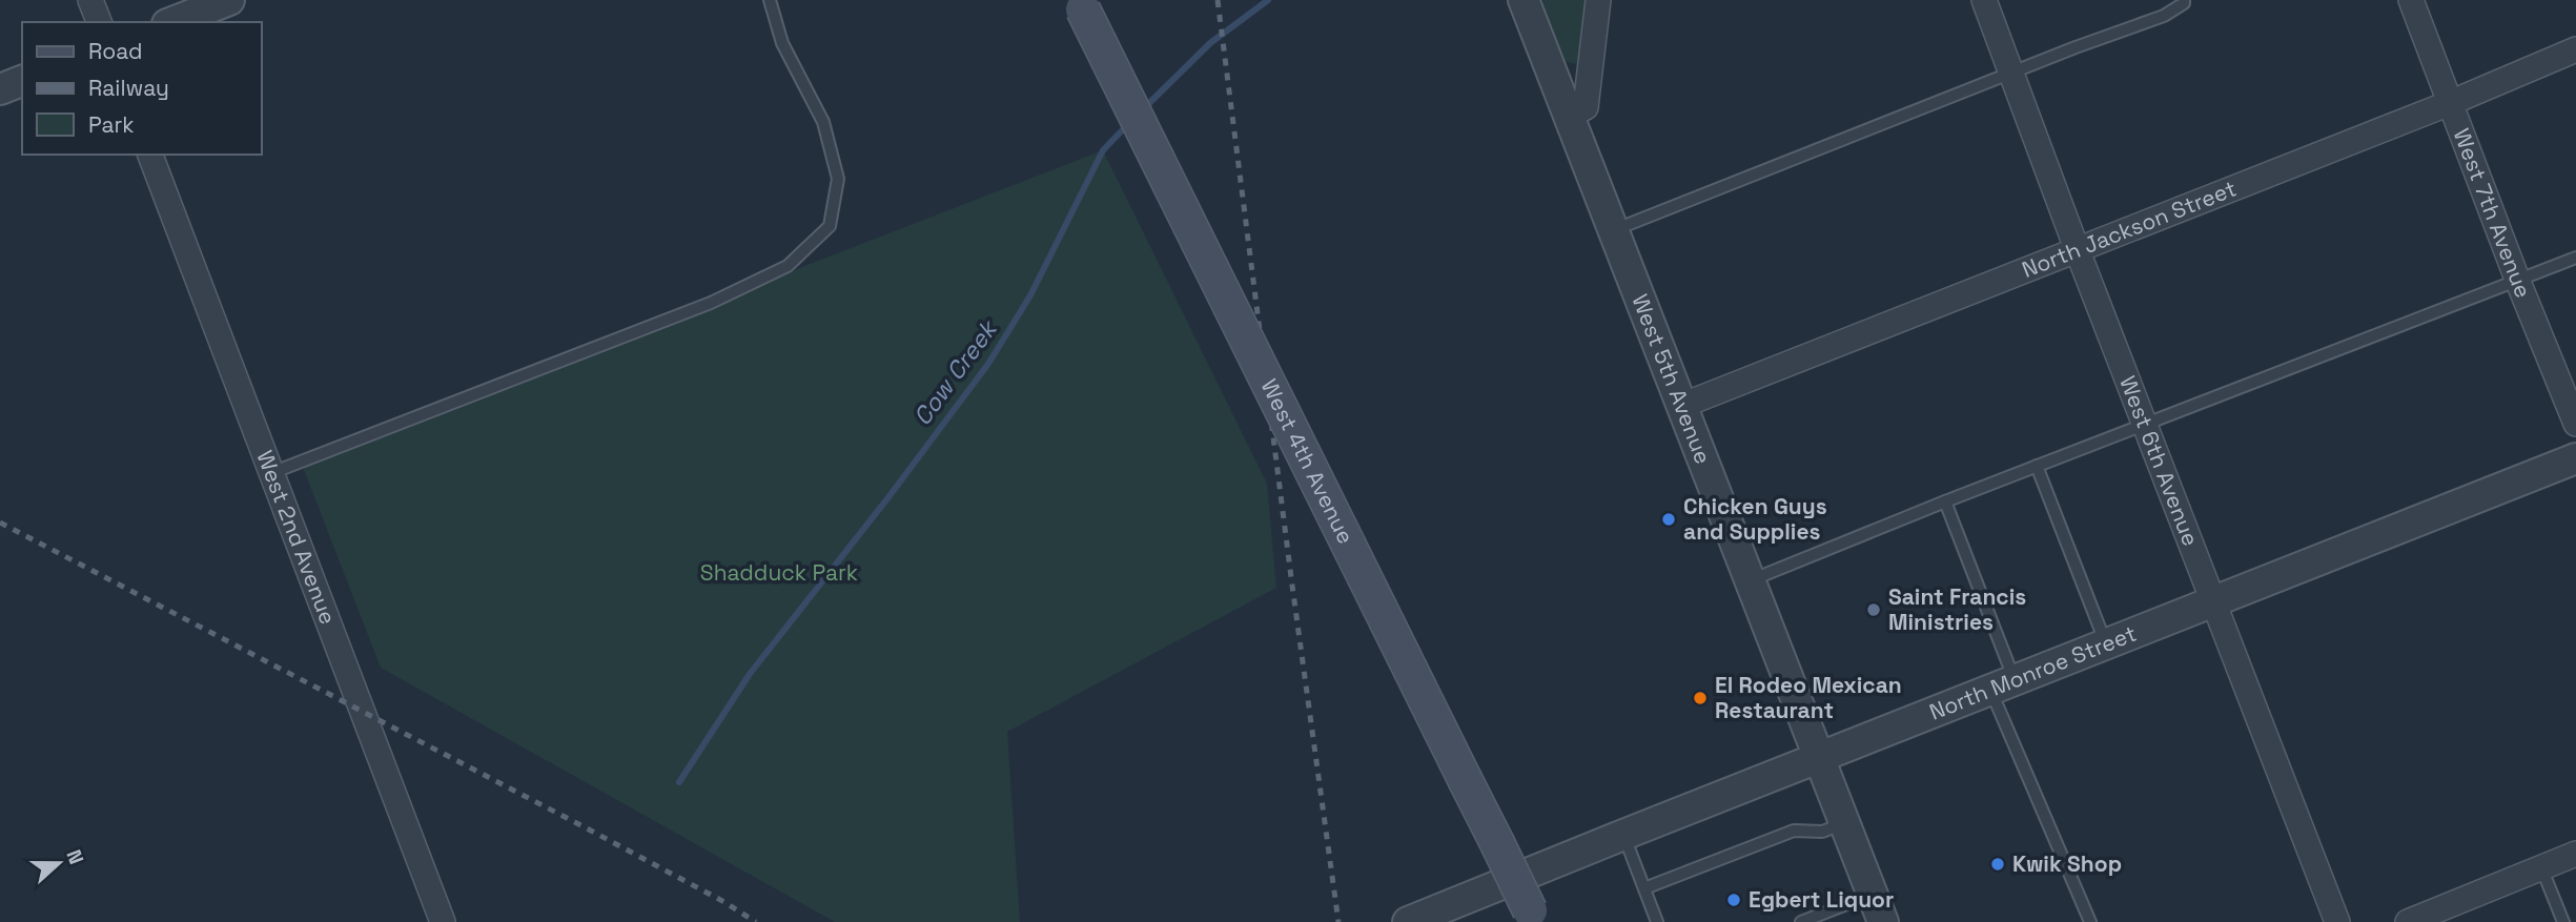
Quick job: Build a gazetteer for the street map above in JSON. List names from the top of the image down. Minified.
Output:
{"streets":{"main road":["West 4th Avenue"],"street":["West 7th Avenue","North Jackson Street","West 5th Avenue","West 6th Avenue","West 2nd Avenue","North Monroe Street"]},"crossings":[["West 7th Avenue","North Jackson Street"],["North Jackson Street","West 5th Avenue"],["North Jackson Street","West 6th Avenue"],["West 5th Avenue","North Monroe Street"],["West 6th Avenue","North Monroe Street"]],"water":["Cow Creek"],"parks":["Shadduck Park"],"places":["Chicken Guys and Supplies","Saint Francis Ministries","El Rodeo Mexican Restaurant","Kwik Shop","Egbert Liquor"],"legend":["Road","Railway","Park"],"north":"right"}
